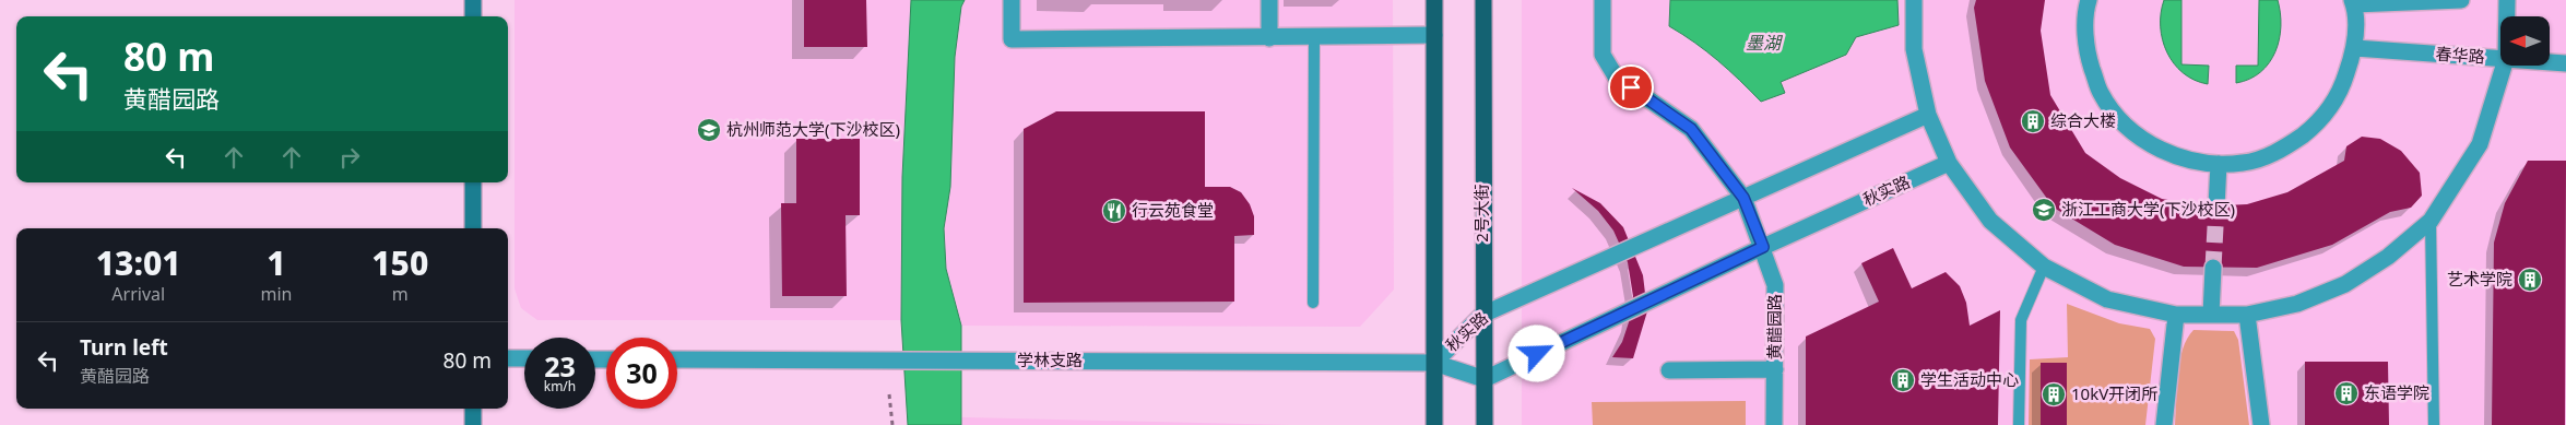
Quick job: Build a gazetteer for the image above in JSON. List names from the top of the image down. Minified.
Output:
{"streets":{"main road":["2号大街"],"street":["春华路","秋实路","黄醋园路","学林支路"]},"crossings":[["秋实路","2号大街"],["秋实路","黄醋园路"],["秋实路","学林支路"]],"water":["墨湖"],"places":{"building":["综合大楼","艺术学院","学生活动中心","东语学院","10kV开闭所"],"school or university":["杭州师范大学(下沙校区)","浙江工商大学(下沙校区)"],"restaurant":["行云苑食堂"]},"north":"left","page":{"turn":["80 m","黄醋园路"],"eta":["13:01","Arrival","1","min","150","m"],"list":[{"name":"Turn left","note":"黄醋园路","value":"80 m"}],"speed":"23 km/h","limit":"30"}}
